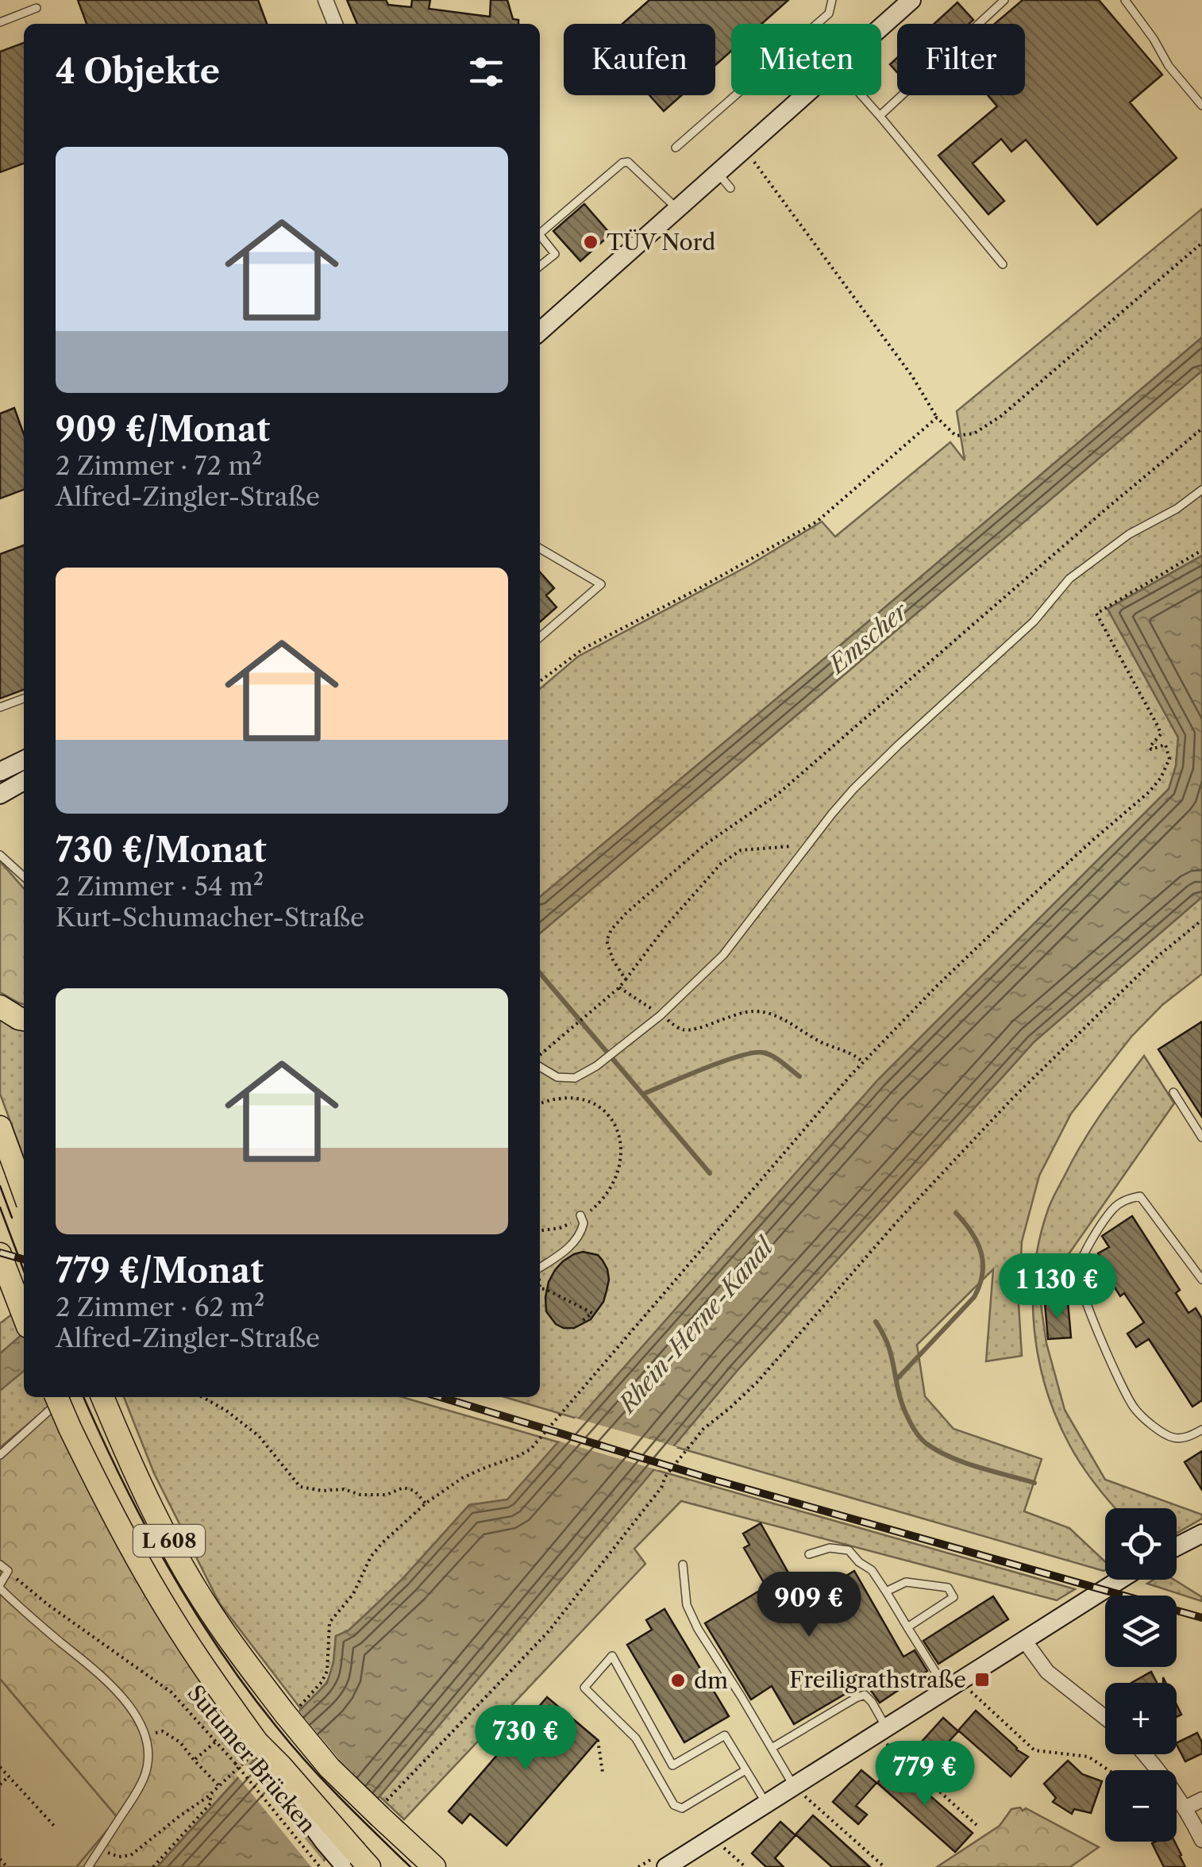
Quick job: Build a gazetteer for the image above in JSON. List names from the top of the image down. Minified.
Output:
{"streets":{"main road":["L 608"],"path":["Sutumer Brücken"]},"water":["Emscher","Rhein-Herne-Kanal"],"places":{"other":["TÜV Nord","dm"],"transit":["Freiligrathstraße"]},"page":{"chip":["Kaufen","Mieten","Filter"],"heading":"4 Objekte","list":[{"name":"909 €/Monat","note":"2 Zimmer · 72 m² · Alfred-Zingler-Straße"},{"name":"730 €/Monat","note":"2 Zimmer · 54 m² · Kurt-Schumacher-Straße"},{"name":"779 €/Monat","note":"2 Zimmer · 62 m² · Alfred-Zingler-Straße"}],"price":["1 130 €","909 €","730 €","779 €"],"map_buttons":["+","−"]}}
